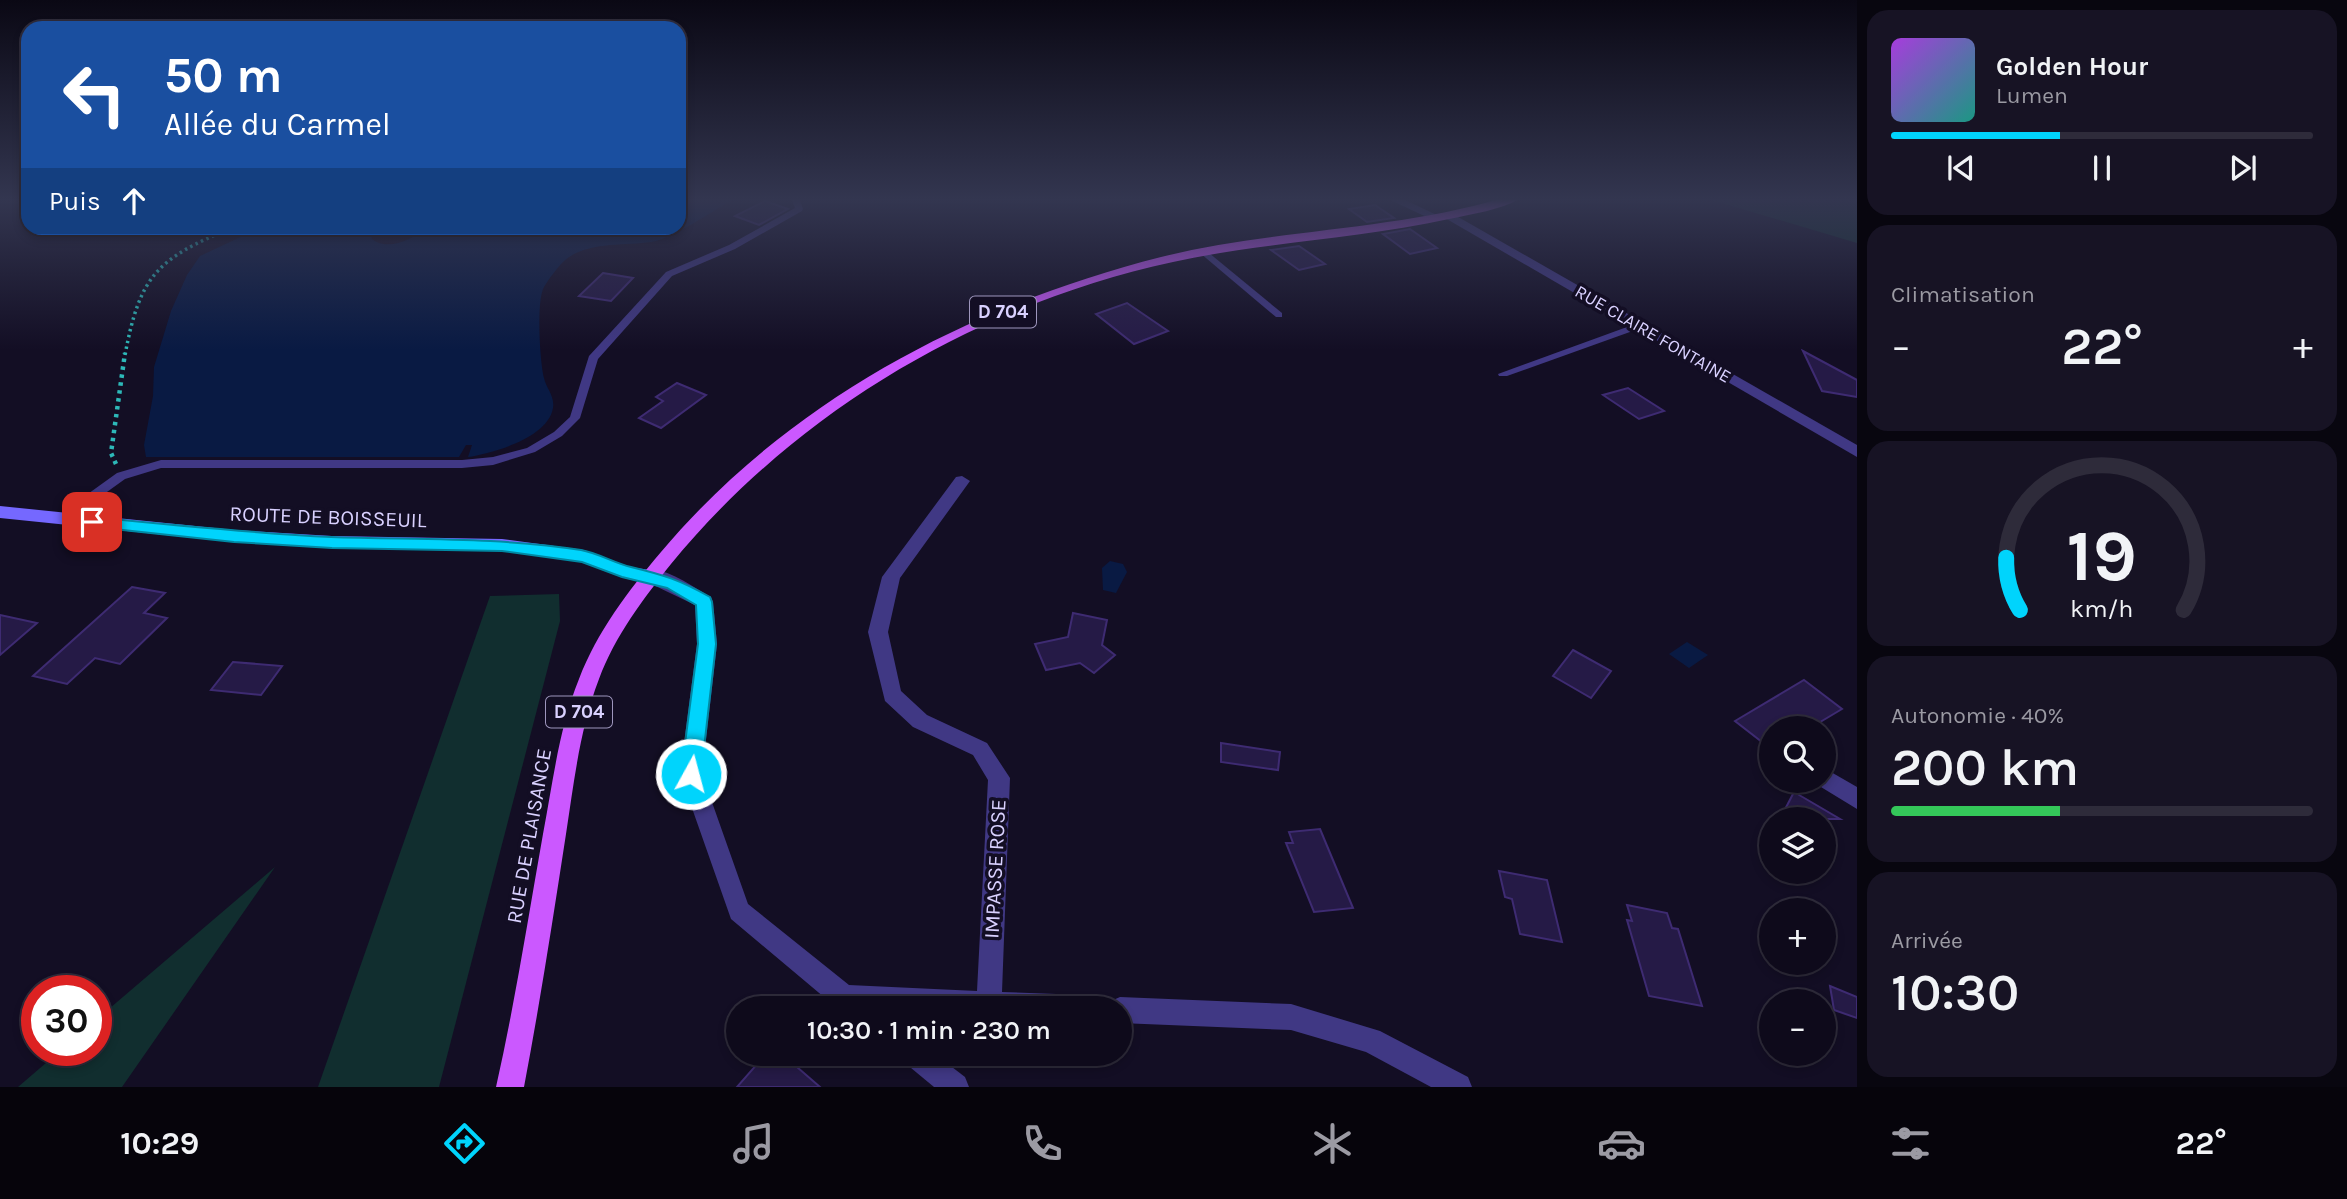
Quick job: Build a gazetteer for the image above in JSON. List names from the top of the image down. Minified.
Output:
{"streets":{"main road":["D 704","ROUTE DE BOISSEUIL","RUE DE PLAISANCE"],"street":["RUE CLAIRE FONTAINE","IMPASSE ROSE"]},"crossings":[["ROUTE DE BOISSEUIL","RUE DE PLAISANCE"]],"page":{"turn":["50 m","Allée du Carmel"],"song":["Golden Hour","Lumen"],"then":"Puis","tile":["Climatisation",["Autonomie · 40%","200 km"],["Arrivée","10:30"]],"heat":["−","22°","+"],"map_buttons":["+","−"],"limit":"30","trip":"10:30 · 1 min · 230 m","tabs":["10:29","22°"],"gauge":["19","km/h"]}}
